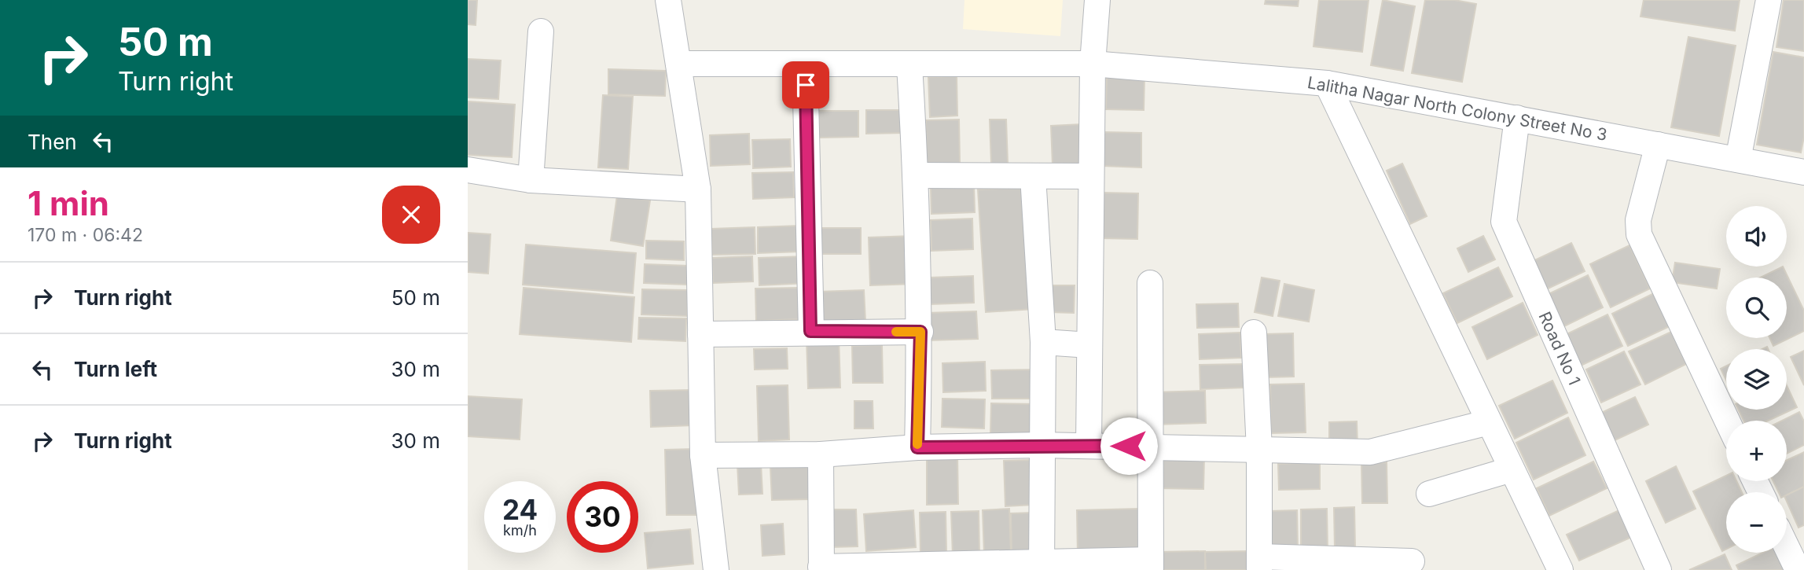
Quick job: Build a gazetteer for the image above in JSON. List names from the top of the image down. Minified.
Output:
{"streets":{"street":["Lalitha Nagar North Colony Street No 3","Road No 1"]},"crossings":[["Lalitha Nagar North Colony Street No 3","Road No 1"]],"page":{"turn":["50 m","Turn right"],"then":"Then","heading":["1 min","170 m · 06:42"],"map_buttons":["+","−"],"list":[{"name":"Turn right","value":"50 m"},{"name":"Turn left","value":"30 m"},{"name":"Turn right","value":"30 m"}],"speed":"24 km/h","limit":"30"}}
